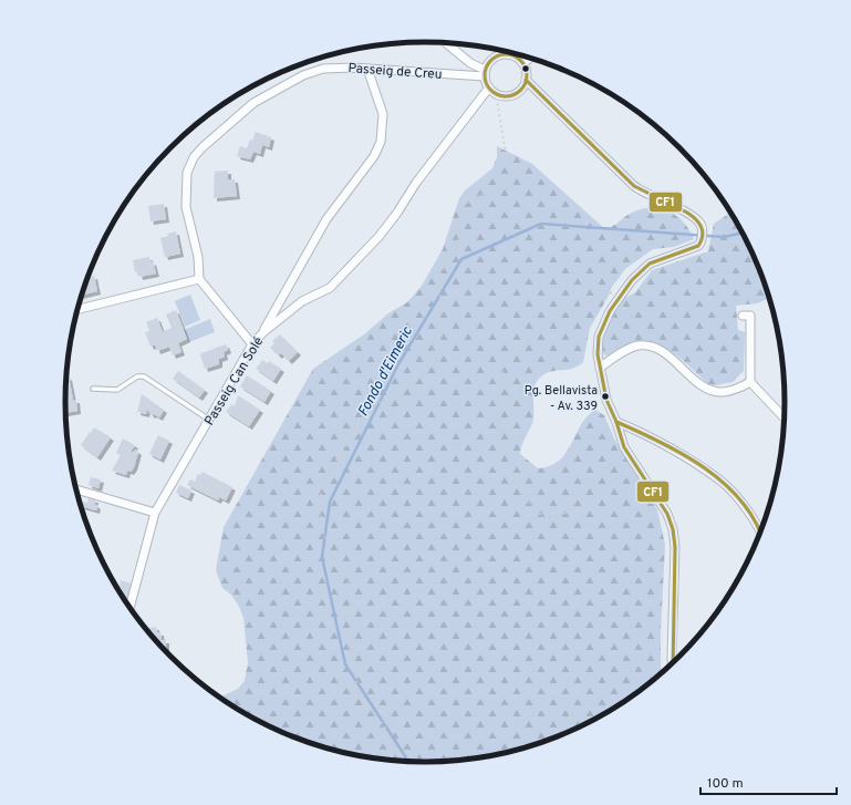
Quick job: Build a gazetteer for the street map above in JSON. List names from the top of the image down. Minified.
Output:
{"streets":{"street":["Passeig de Creu","Passeig Can Solé"]},"crossings":[["Passeig de Creu","Passeig Can Solé"]],"water":["Fondo d'Eimeric"],"places":["Pg. Bellavista - Av. 339"],"lines":["transit line CF1"],"scale_bar":"100 m"}
